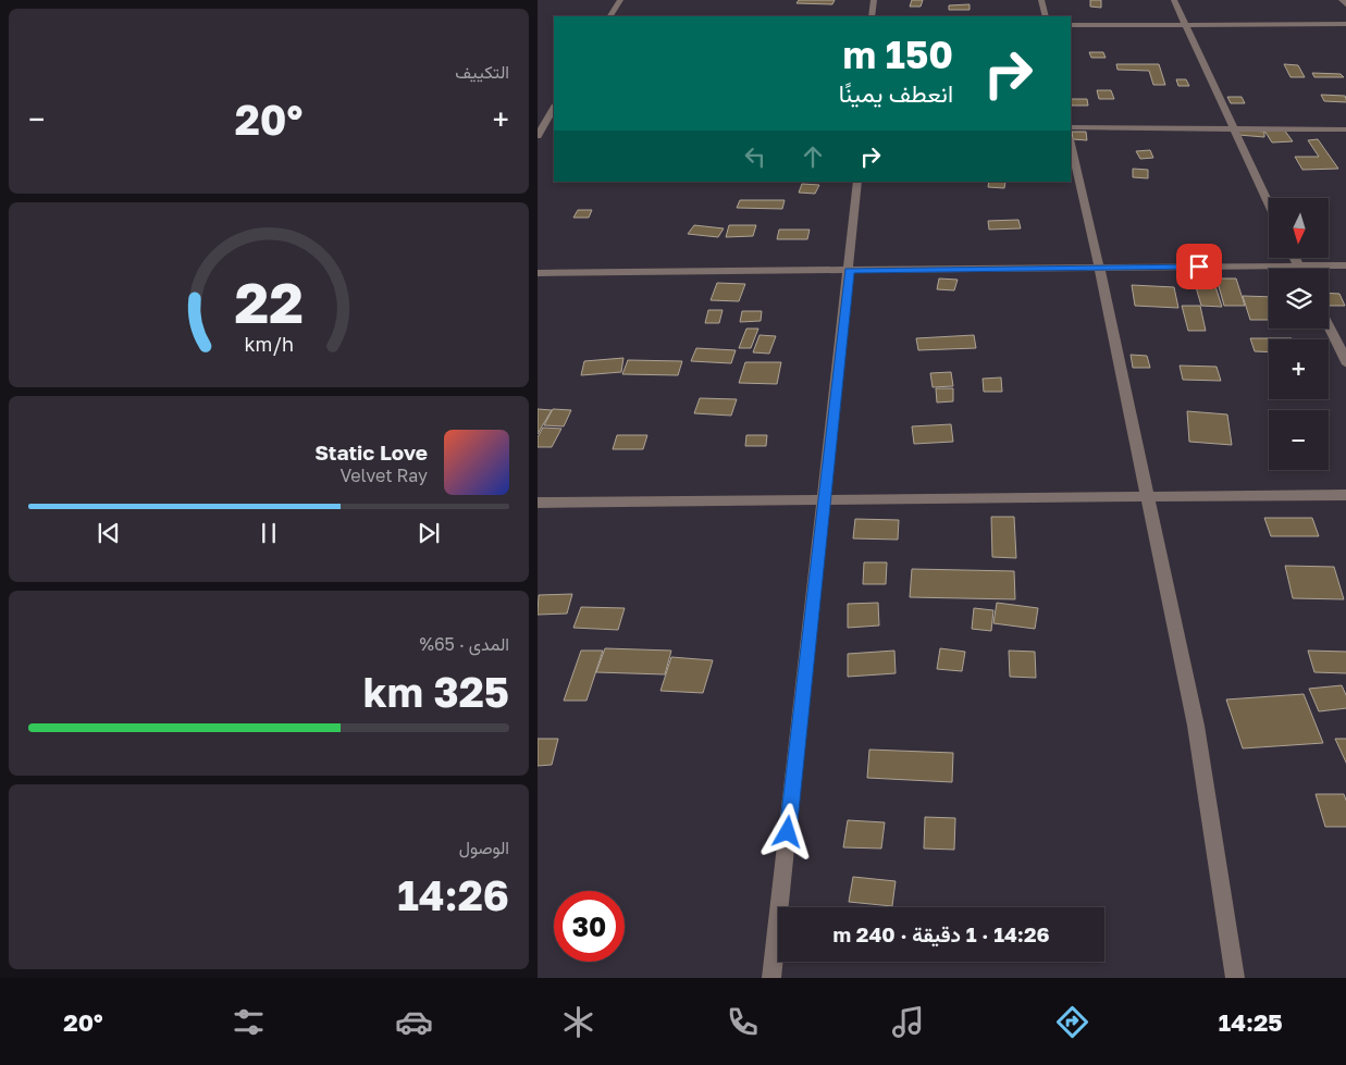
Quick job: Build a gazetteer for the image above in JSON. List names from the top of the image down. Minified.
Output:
{"north":"bottom","page":{"tile":["التكييف",["المدى · 65%","325 km"],["الوصول","14:26"]],"turn":["150 m","انعطف يمينًا"],"heat":["−","20°","+"],"map_buttons":["+","−"],"song":["Static Love","Velvet Ray"],"limit":"30","trip":"14:26 · 1 دقيقة · 240 m","tabs":["14:25","20°"],"gauge":["22","km/h"]}}
